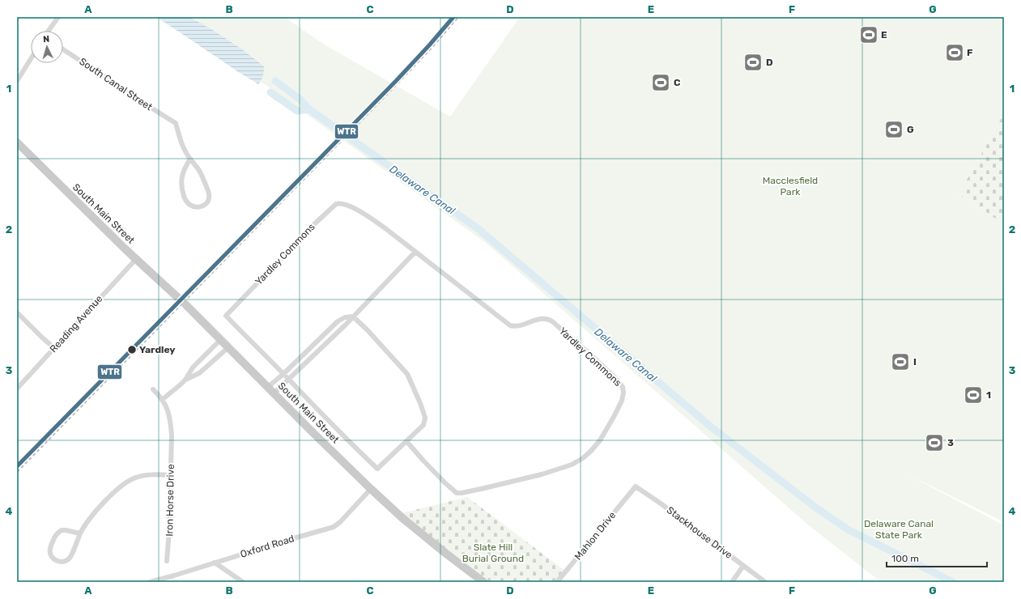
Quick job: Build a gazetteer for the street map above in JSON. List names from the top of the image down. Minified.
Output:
{"streets":{"main road":["South Main Street"],"street":["South Canal Street","Yardley Commons","Reading Avenue","Iron Horse Drive","Stackhouse Drive","Mahlon Drive","Oxford Road"]},"crossings":[["South Main Street","Reading Avenue"],["South Main Street","Oxford Road"],["Stackhouse Drive","Mahlon Drive"]],"water":["Delaware Canal"],"parks":["Macclesfield Park","Delaware Canal State Park","Slate Hill Burial Ground"],"places":{"sports":["E","F","D","C","G","I","1","3"],"other":["Yardley"]},"lines":["transit line WTR"],"scale_bar":"100 m","north":"top","grid":{"columns":["A","B","C","D","E","F","G"],"rows":["1","2","3","4"]}}
